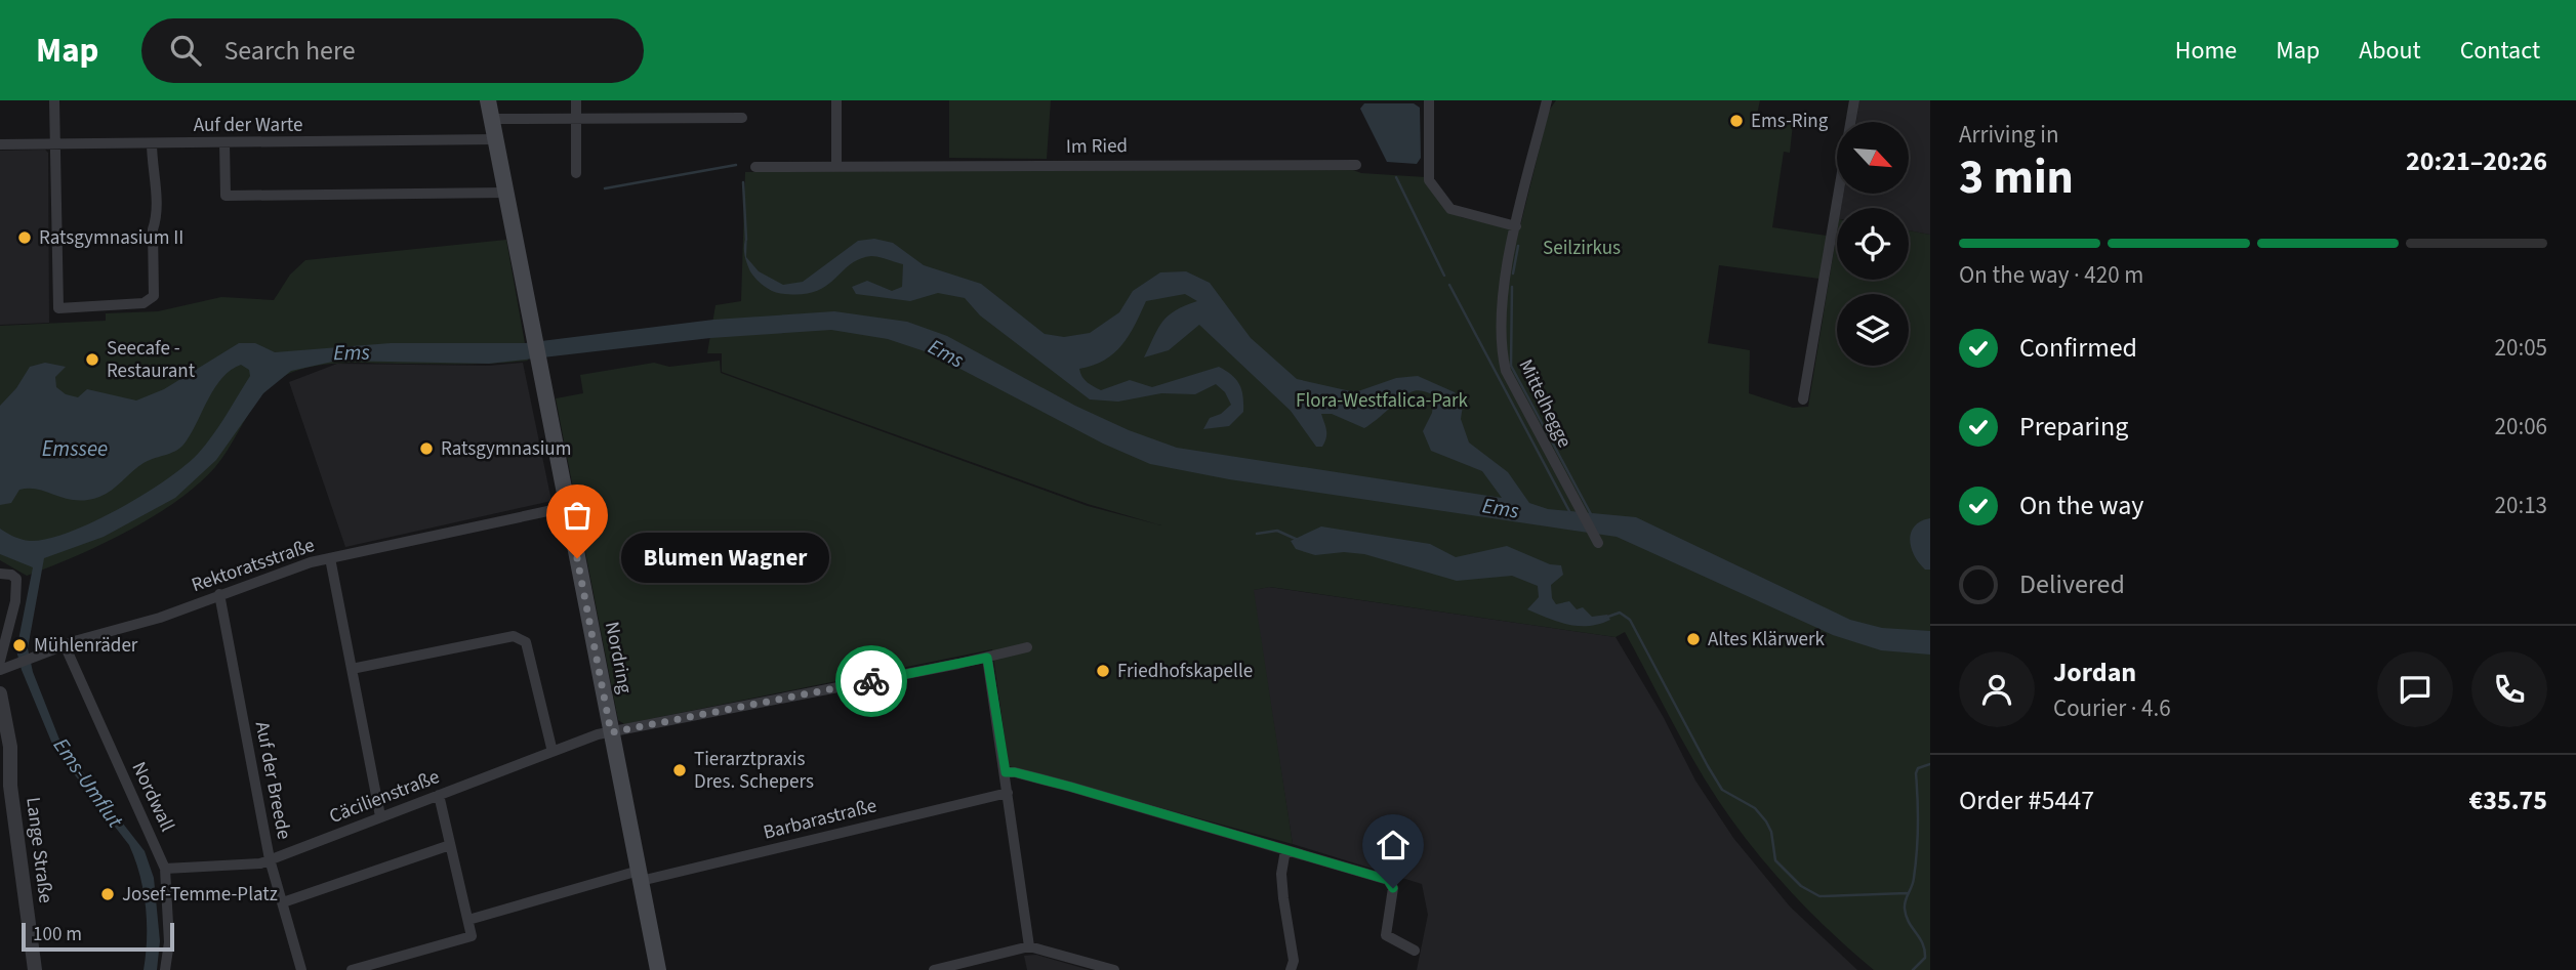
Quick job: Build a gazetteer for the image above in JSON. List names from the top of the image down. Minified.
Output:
{"streets":{"main road":["Nordring"],"street":["Auf der Warte","Im Ried","Mittelhegge","Rektoratsstraße","Auf der Breede","Nordwall","Cäcilienstraße","Barbarastraße","Lange Straße"]},"crossings":[["Auf der Warte","Nordring"],["Rektoratsstraße","Nordring"],["Rektoratsstraße","Auf der Breede"],["Rektoratsstraße","Nordwall"],["Nordring","Cäcilienstraße"],["Nordring","Barbarastraße"],["Auf der Breede","Cäcilienstraße"],["Nordwall","Cäcilienstraße"]],"water":["Ems","Emssee","Ems-Umflut"],"parks":["Seilzirkus","Flora-Westfalica-Park"],"places":["Ems-Ring","Ratsgymnasium II","Seecafe - Restaurant","Ratsgymnasium","Blumen Wagner","Altes Klärwerk","Mühlenräder","Friedhofskapelle","Tierarztpraxis Dres. Schepers","Josef-Temme-Platz"],"scale_bar":"100 m","north":"bottom right","page":{"header":"Map","search":"Search here","nav":["Home","Map","About","Contact"],"heading":["3 min","Arriving in","20:21–20:26"],"panel":["Jordan","Courier · 4.6","Order #5447","€35.75"],"bar":"On the way · 420 m","list":[["Confirmed","20:05"],["Preparing","20:06"],["On the way","20:13"],"Delivered"],"bubble":"Blumen Wagner","scale":"100 m"}}
